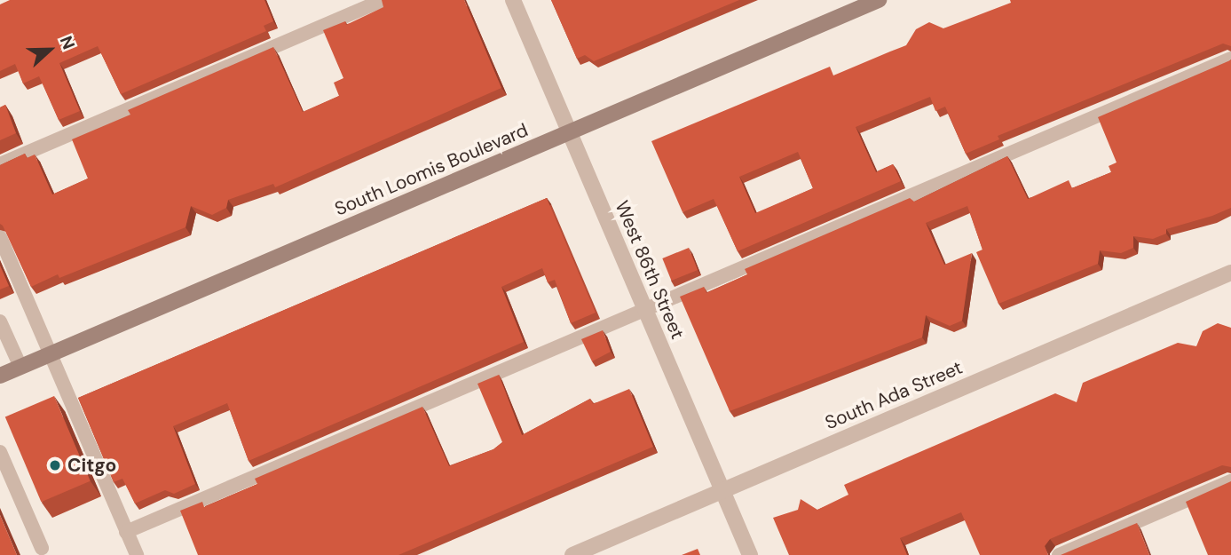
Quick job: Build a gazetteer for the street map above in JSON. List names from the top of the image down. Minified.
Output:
{"streets":{"street":["South Loomis Boulevard","West 86th Street","South Ada Street"]},"crossings":[["South Loomis Boulevard","West 86th Street"],["West 86th Street","South Ada Street"]],"places":["Citgo"],"north":"right"}
